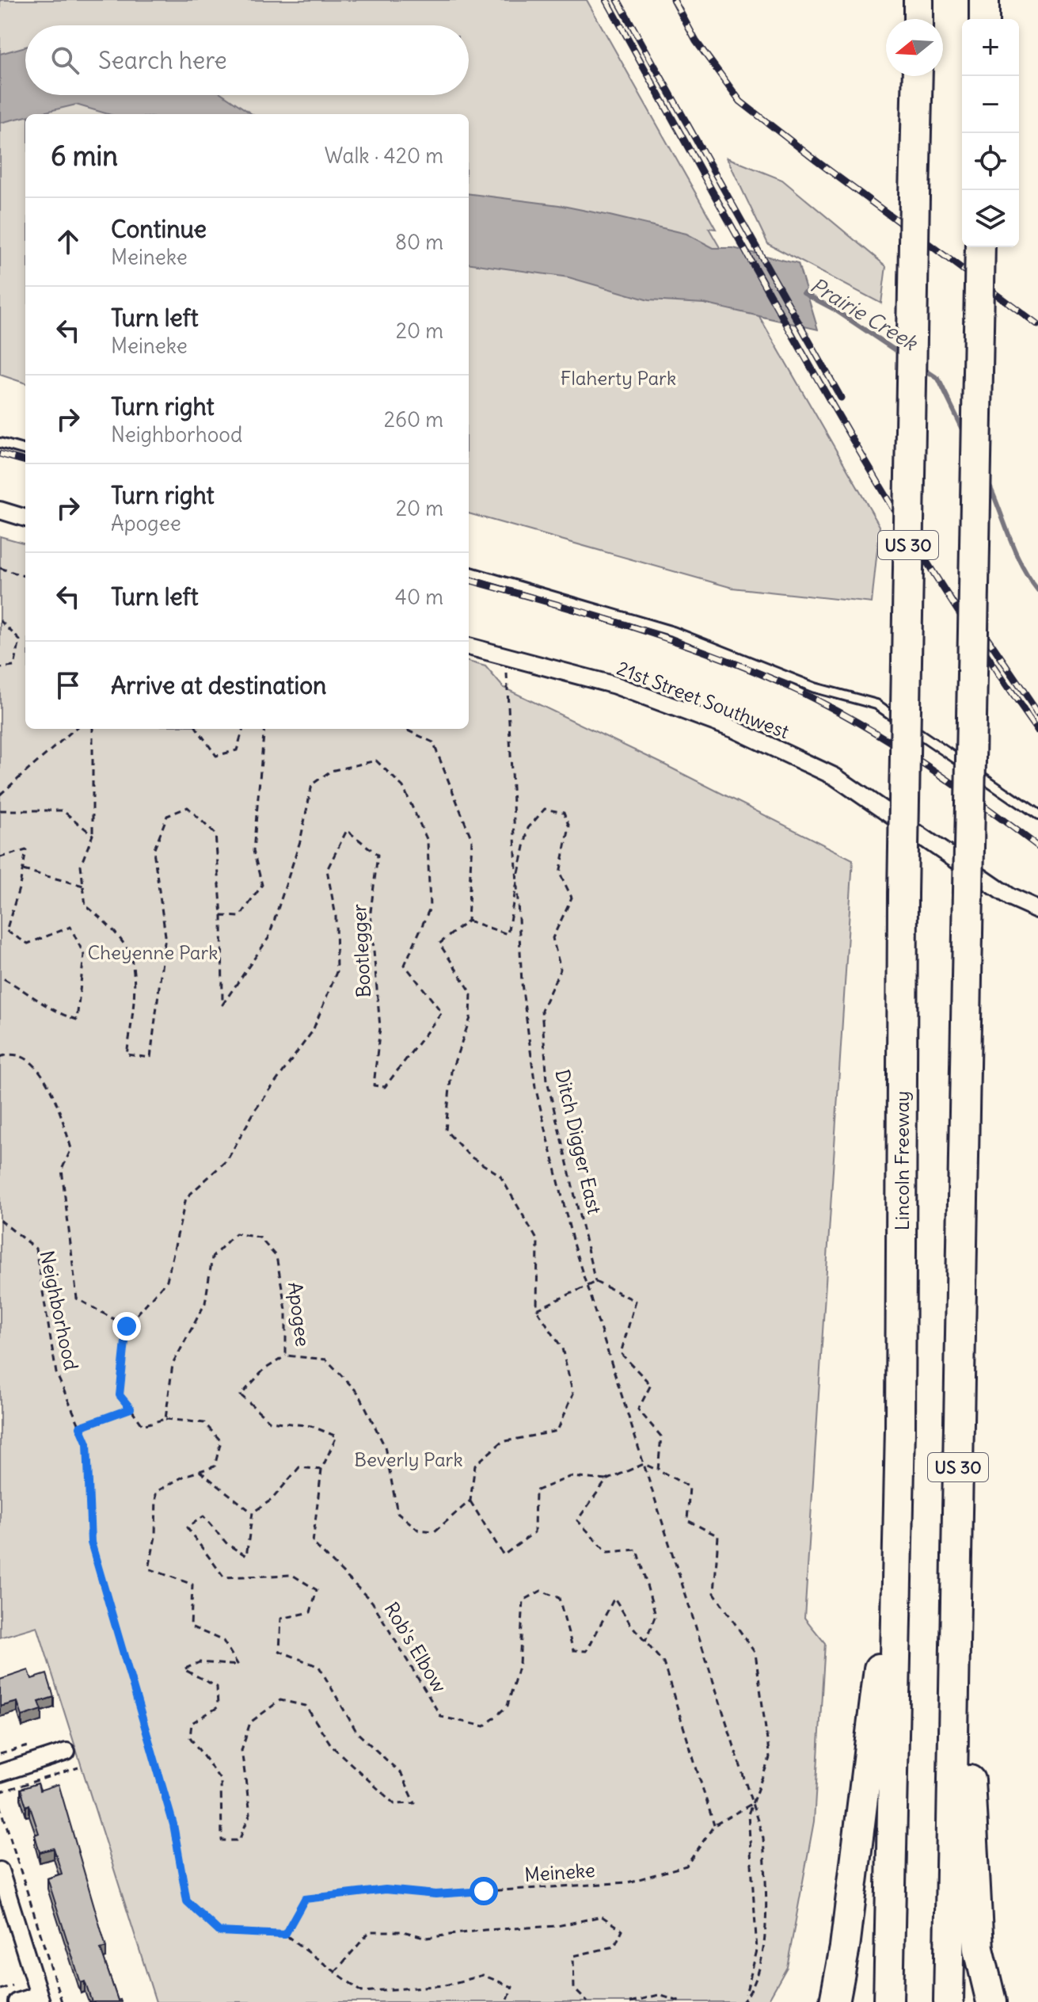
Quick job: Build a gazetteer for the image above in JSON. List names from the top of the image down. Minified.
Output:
{"streets":{"highway":["US 30","Lincoln Freeway"],"street":["21st Street Southwest"],"path":["Bootlegger","Ditch Digger East","Neighborhood","Apogee","Rob's Elbow","Meineke"]},"crossings":[["US 30","Lincoln Freeway"],["Neighborhood","Meineke"],["Rob's Elbow","Meineke"]],"water":["Prairie Creek"],"parks":["Flaherty Park","Cheyenne Park","Beverly Park"],"north":"left","page":{"map_buttons":["+","−"],"search":"Search here","heading":["6 min","Walk · 420 m"],"list":[["Continue","Meineke","80 m"],["Turn left","Meineke","20 m"],["Turn right","Neighborhood","260 m"],["Turn right","Apogee","20 m"],["Turn left","40 m"],"Arrive at destination"]}}
